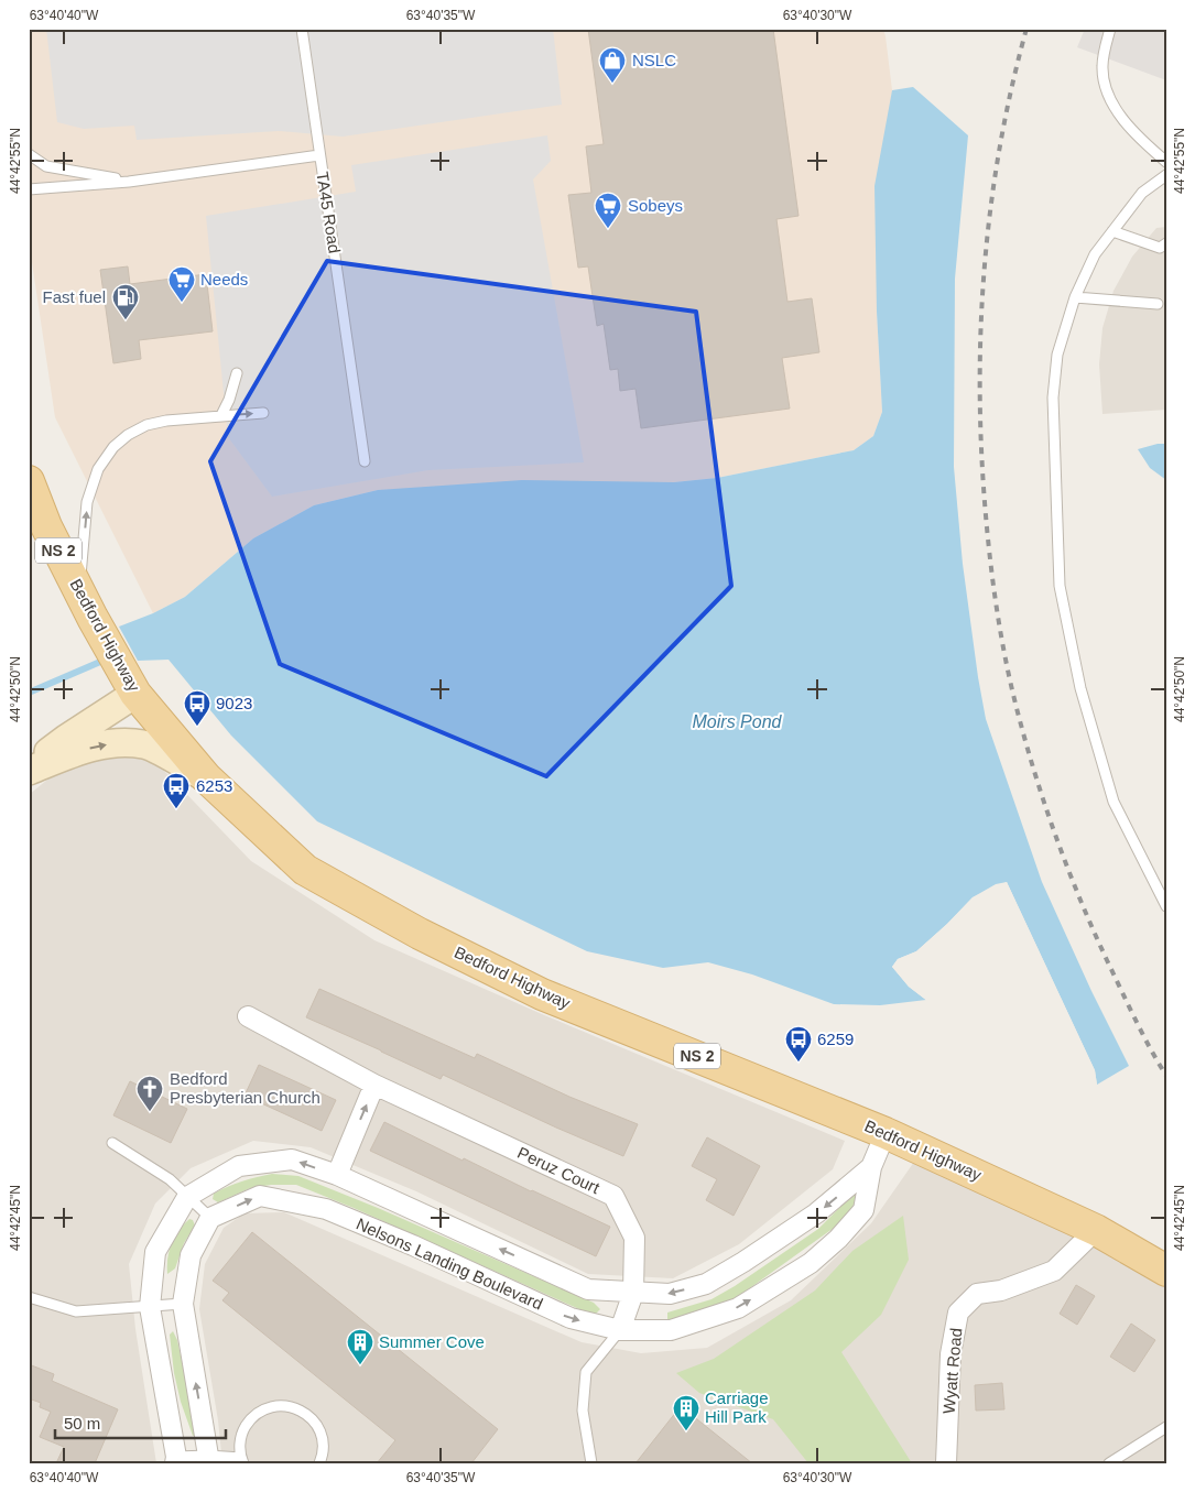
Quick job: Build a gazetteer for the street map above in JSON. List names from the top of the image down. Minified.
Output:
{"streets":{"main road":["NS 2","Bedford Highway"],"street":["Peruz Court","Nelsons Landing Boulevard","Wyatt Road"],"lane":["TA45 Road"]},"crossings":[["Bedford Highway","Nelsons Landing Boulevard"],["Bedford Highway","Wyatt Road"],["Peruz Court","Nelsons Landing Boulevard"]],"water":["Moirs Pond"],"places":{"shop":["NSLC"],"supermarket":["Sobeys","Needs"],"fuel station":["Fast fuel"],"bus stop":["9023","6253","6259"],"church":["Bedford Presbyterian Church"],"building":["Summer Cove","Carriage Hill Park"]},"scale_bar":"50 m","coordinates":["63°40'40\"W","63°40'35\"W","63°40'30\"W","44°42'55\"N","44°42'50\"N","44°42'45\"N"]}
